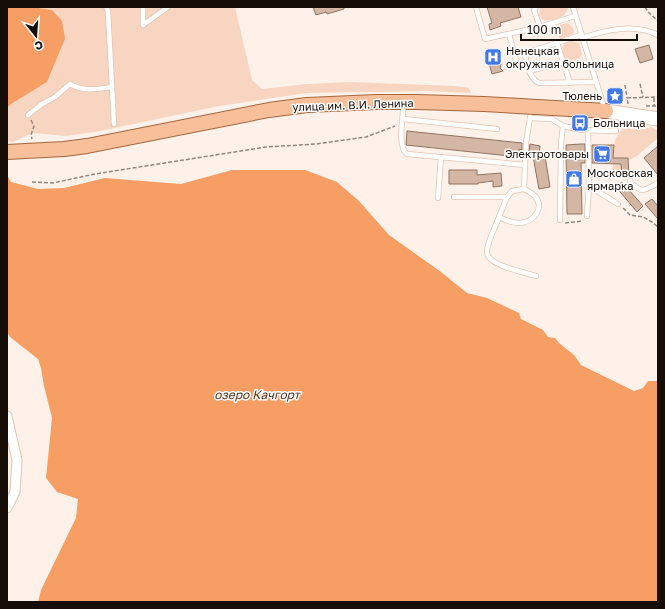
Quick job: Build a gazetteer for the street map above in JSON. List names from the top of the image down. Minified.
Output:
{"streets":{"main road":["улица им. В.И. Ленина"]},"water":["озеро Качгорт"],"places":{"hospital":["Ненецкая окружная больница"],"place":["Тюлень"],"bus stop":["Больница"],"supermarket":["Электротовары"],"shop":["Московская ярмарка"]},"scale_bar":"100 m","north":"bottom"}
